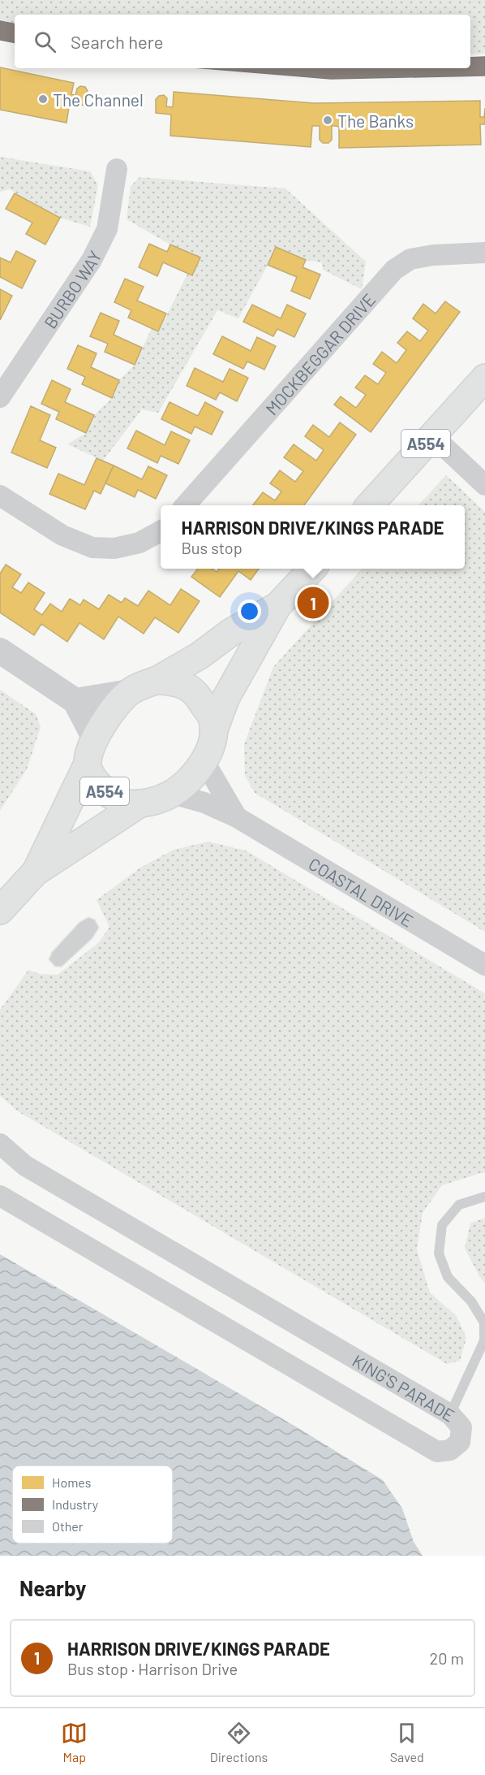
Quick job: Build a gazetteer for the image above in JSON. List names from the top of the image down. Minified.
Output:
{"streets":{"main road":["A554"],"street":["BURBO WAY","MOCKBEGGAR DRIVE","COASTAL DRIVE","KING'S PARADE"]},"crossings":[["A554","COASTAL DRIVE"]],"places":["The Channel","The Banks"],"legend":["Homes","Industry","Other"],"page":{"search":"Search here","popup":["HARRISON DRIVE/KINGS PARADE","Bus stop"],"pins":"1","heading":"Nearby","list":[{"mark":"1","name":"HARRISON DRIVE/KINGS PARADE","note":"Bus stop · Harrison Drive","value":"20 m"}],"nav":["Map","Directions","Saved"]}}
